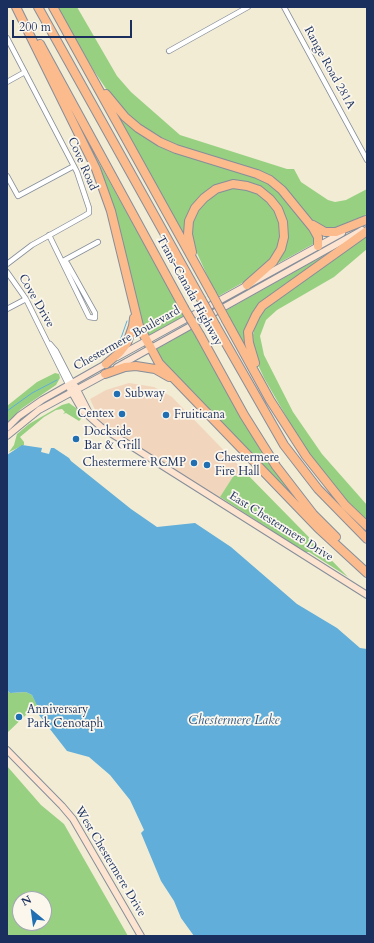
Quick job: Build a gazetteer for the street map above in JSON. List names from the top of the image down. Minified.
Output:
{"streets":{"highway":["Trans-Canada Highway"],"main road":["Chestermere Boulevard","East Chestermere Drive","West Chestermere Drive"],"street":["Range Road 281A","Cove Road","Cove Drive"]},"crossings":[["Cove Drive","Chestermere Boulevard"],["Cove Drive","East Chestermere Drive"],["Chestermere Boulevard","East Chestermere Drive"]],"water":["Chestermere Lake"],"places":["Subway","Centex","Fruiticana","Dockside Bar & Grill","Chestermere RCMP","Chestermere Fire Hall","Anniversary Park Cenotaph"],"scale_bar":"200 m","north":"top left"}
